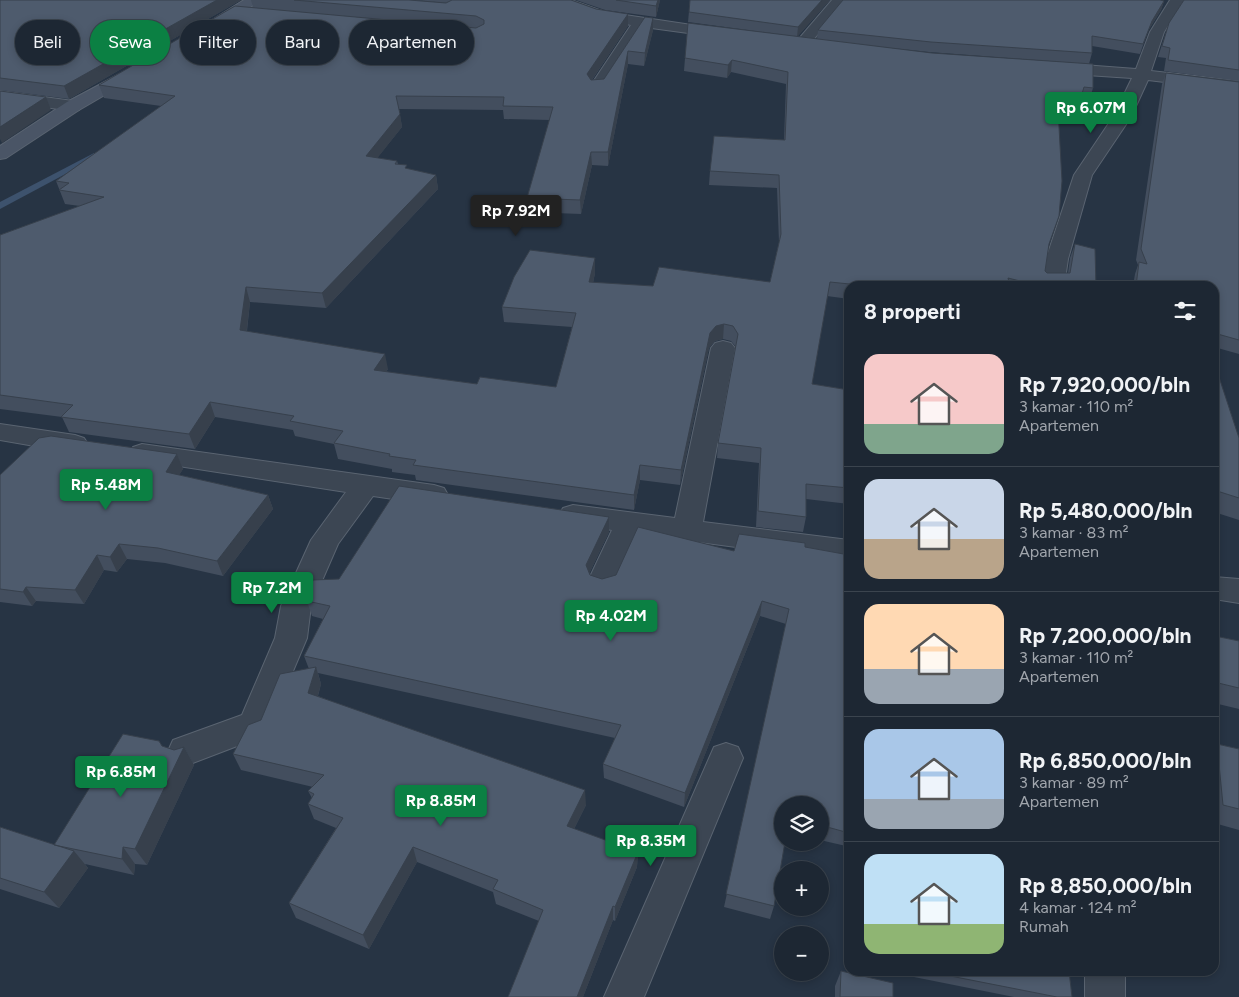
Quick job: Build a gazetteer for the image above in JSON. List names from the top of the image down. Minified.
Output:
{"page":{"chip":["Beli","Sewa","Filter","Baru","Apartemen"],"price":["Rp 6.07M","Rp 7.92M","Rp 5.48M","Rp 7.2M","Rp 4.02M","Rp 6.85M","Rp 8.85M","Rp 8.35M"],"heading":"8 properti","list":[{"name":"Rp 7,920,000/bln","note":"3 kamar · 110 m² · Apartemen"},{"name":"Rp 5,480,000/bln","note":"3 kamar · 83 m² · Apartemen"},{"name":"Rp 7,200,000/bln","note":"3 kamar · 110 m² · Apartemen"},{"name":"Rp 6,850,000/bln","note":"3 kamar · 89 m² · Apartemen"},{"name":"Rp 8,850,000/bln","note":"4 kamar · 124 m² · Rumah"}],"map_buttons":["+","−"]}}
